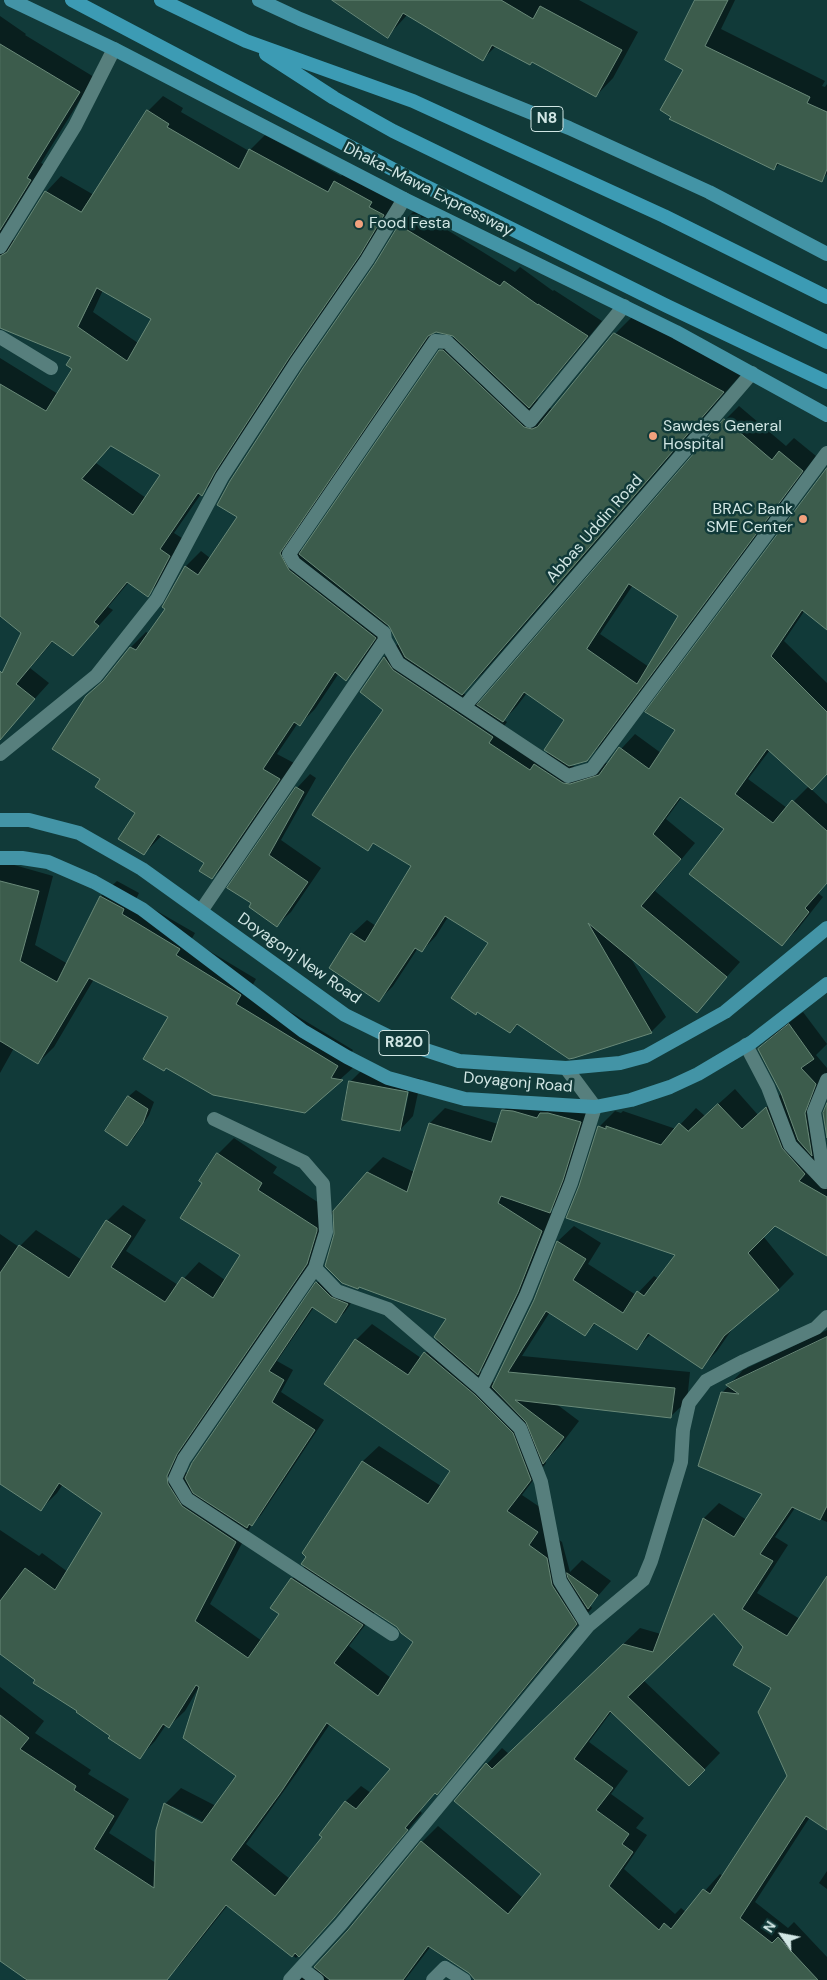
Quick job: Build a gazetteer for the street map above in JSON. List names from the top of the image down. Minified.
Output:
{"streets":{"main road":["N8","Dhaka-Mawa Expressway","Doyagonj New Road","R820","Doyagonj Road"],"street":["Abbas Uddin Road"]},"crossings":[["Dhaka-Mawa Expressway","Abbas Uddin Road"]],"places":["Food Festa","Sawdes General Hospital","BRAC Bank SME Center"],"north":"top left"}
